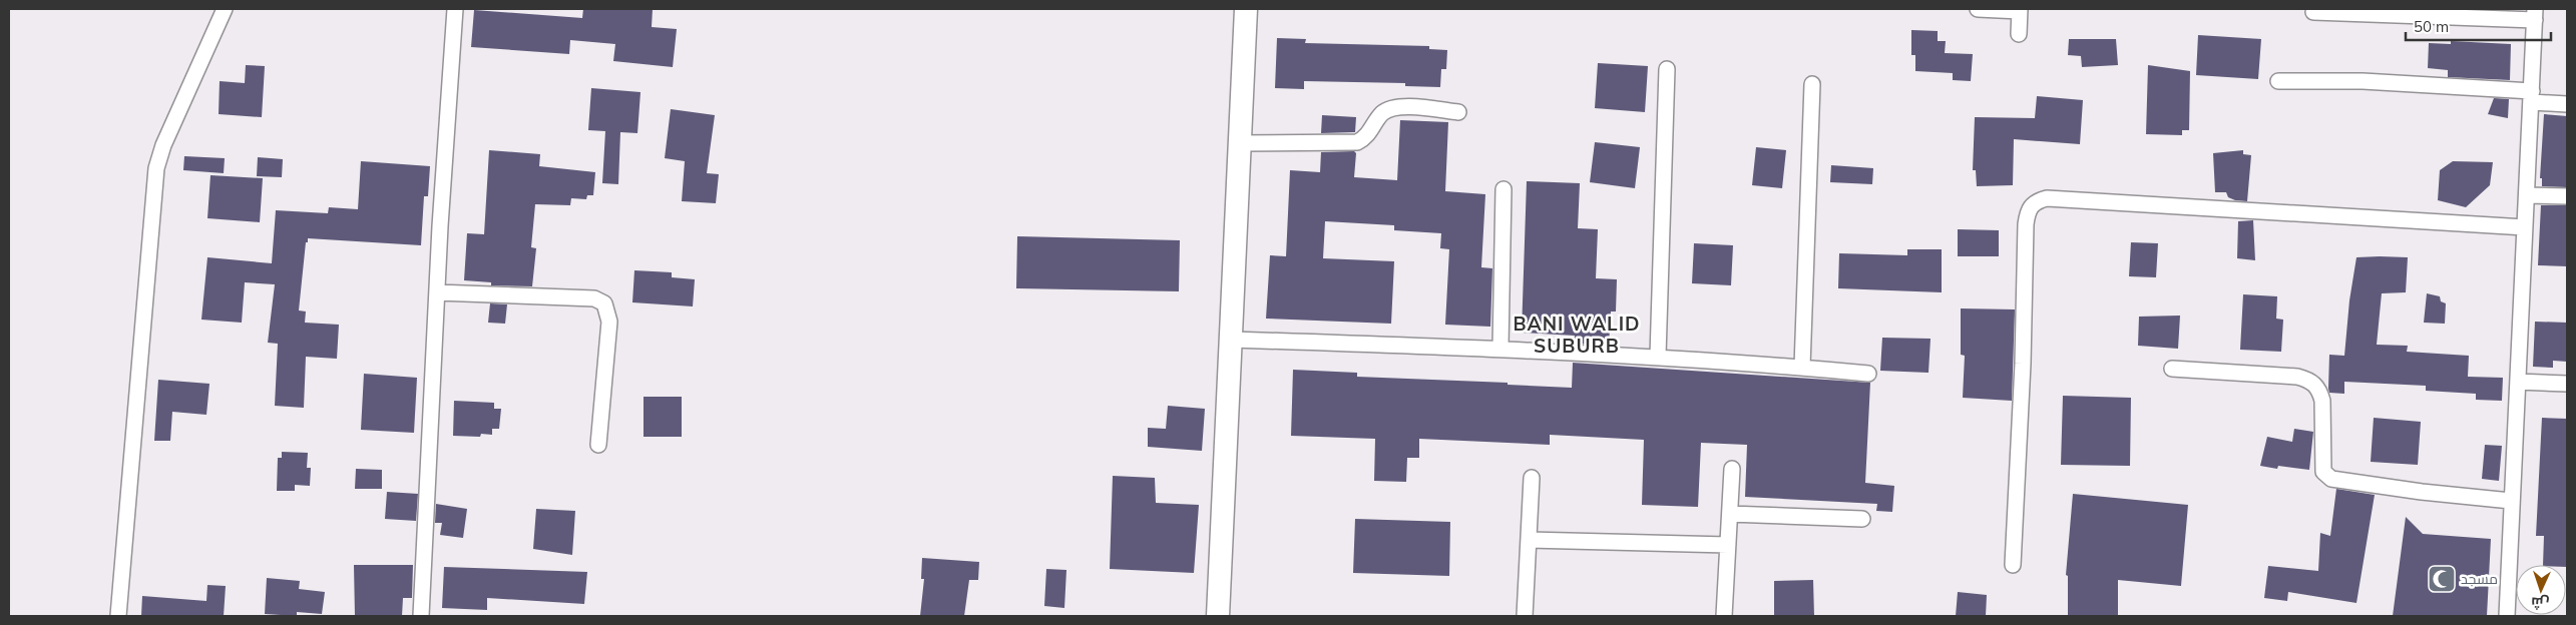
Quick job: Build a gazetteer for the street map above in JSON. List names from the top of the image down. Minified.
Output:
{"districts":["BANI WALID SUBURB"],"places":{"mosque":["مسجد"]},"scale_bar":"50 m","north":"bottom"}
